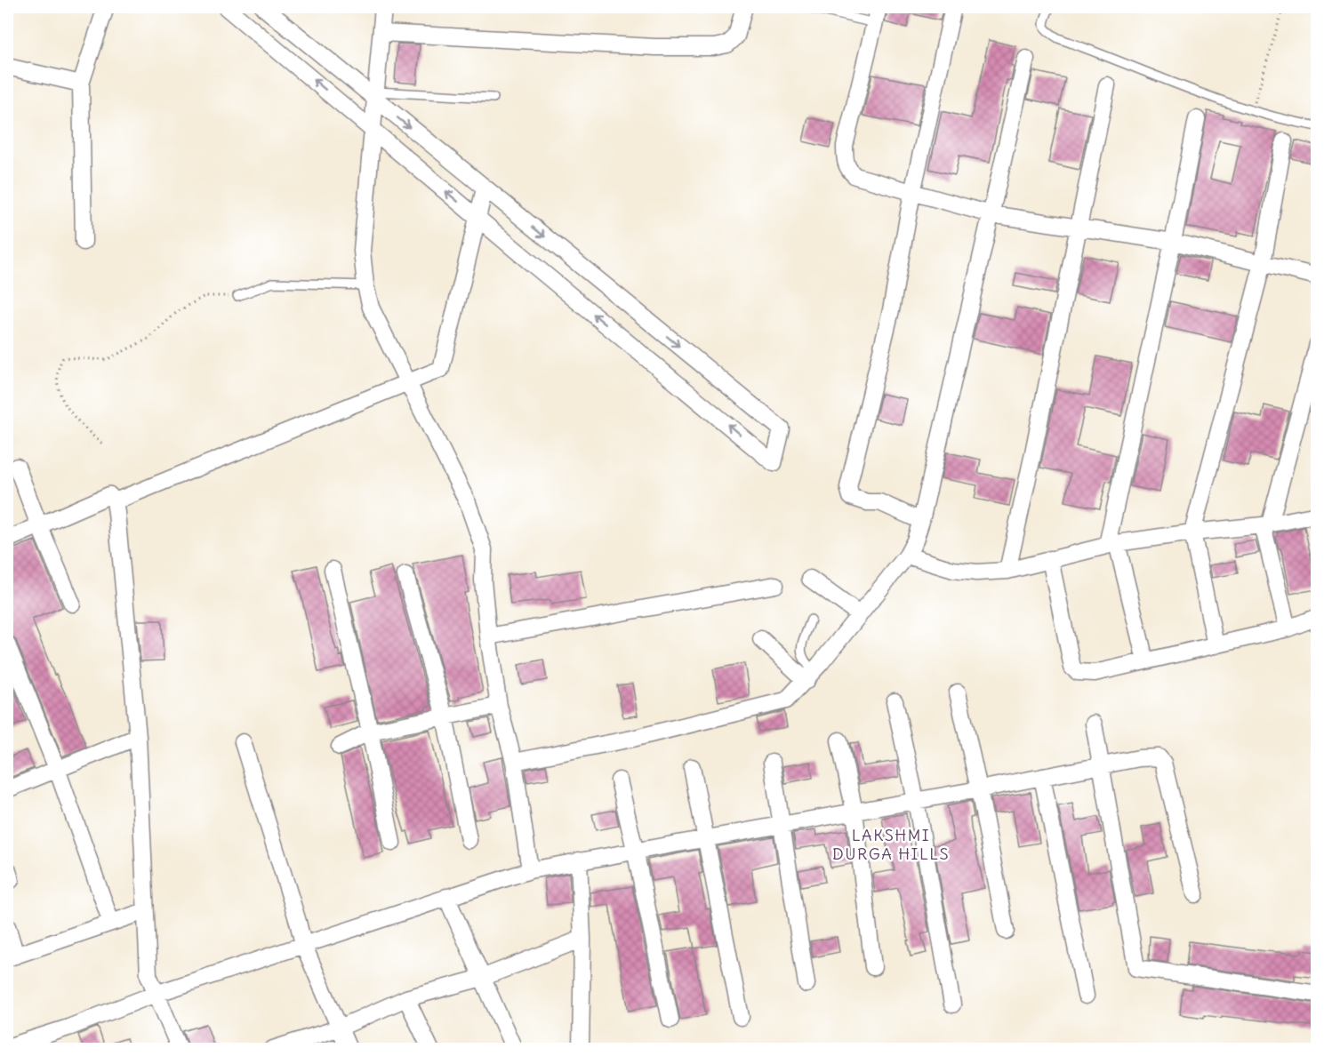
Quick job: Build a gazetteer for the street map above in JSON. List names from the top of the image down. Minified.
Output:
{"districts":["LAKSHMI DURGA HILLS"]}
